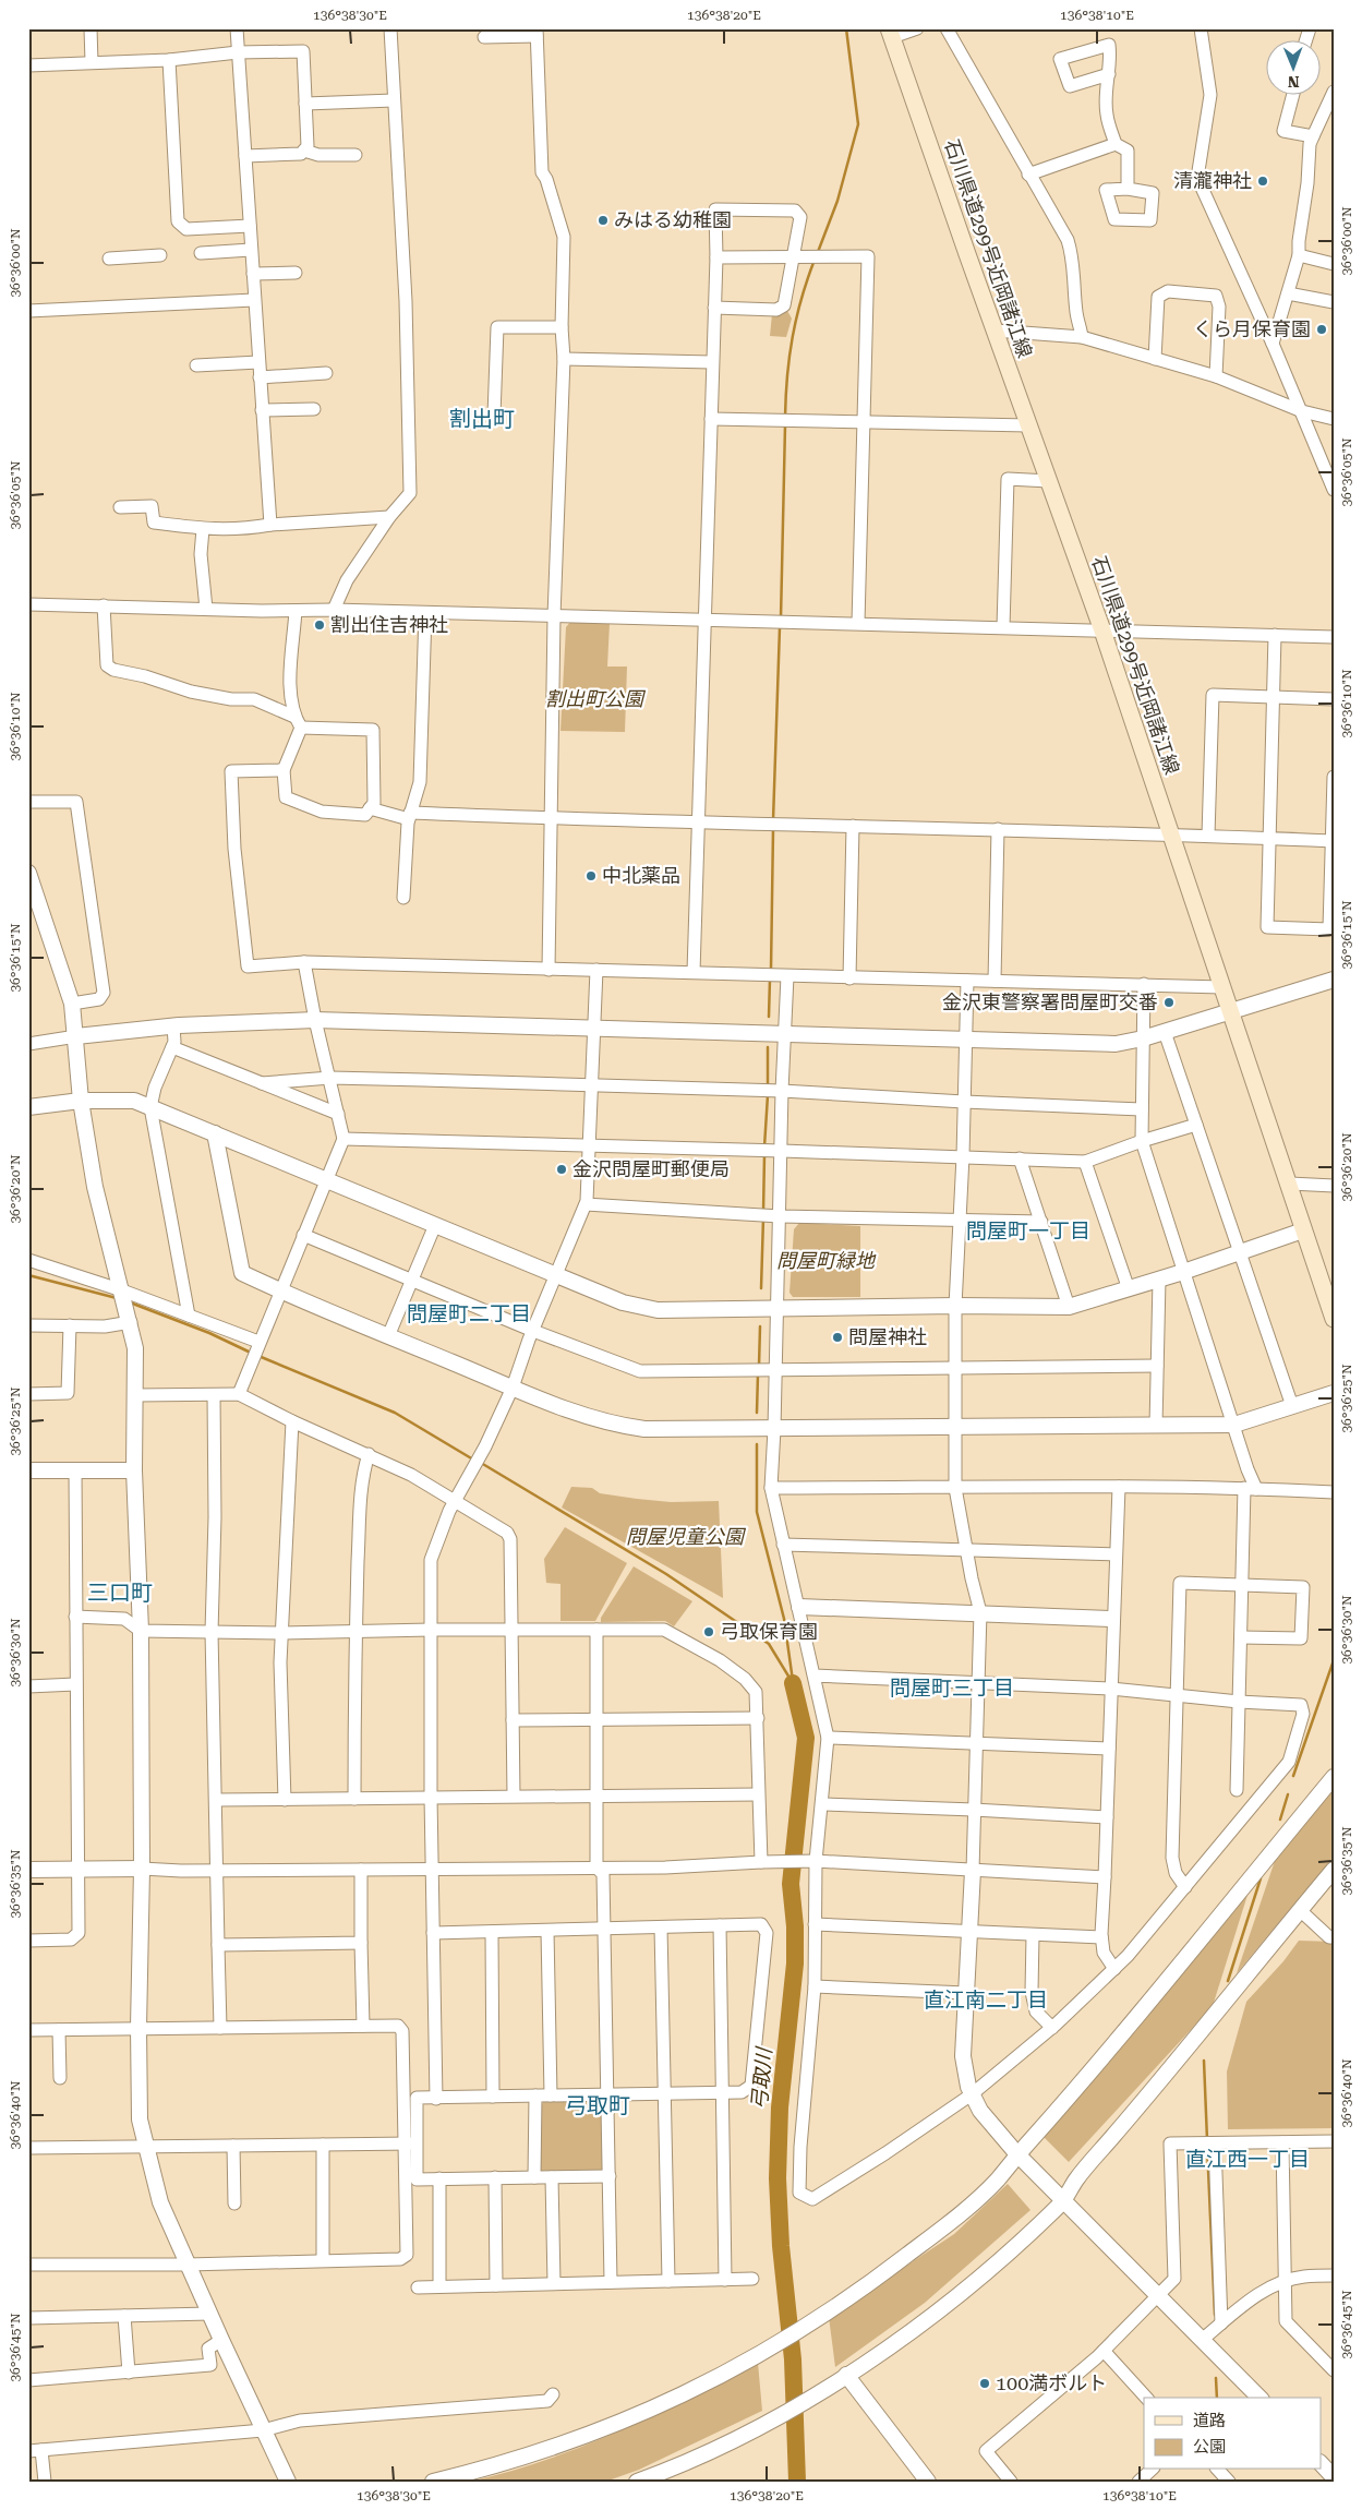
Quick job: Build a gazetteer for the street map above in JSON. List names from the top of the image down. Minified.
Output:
{"streets":{"main road":["石川県道299号近岡諸江線"]},"districts":["割出町","問屋町一丁目","問屋町二丁目","三口町","問屋町三丁目","直江南二丁目","弓取町","直江西一丁目"],"water":["弓取川"],"parks":["割出町公園","問屋町緑地","問屋児童公園"],"places":["清瀧神社","みはる幼稚園","くら月保育園","割出住吉神社","中北薬品","金沢東警察署問屋町交番","金沢問屋町郵便局","問屋神社","弓取保育園","100満ボルト"],"legend":["道路","公園"],"north":"bottom","coordinates":["136°38'30\"E","136°38'20\"E","136°38'10\"E","36°36'00\"N","36°36'05\"N","36°36'10\"N","36°36'15\"N","36°36'20\"N","36°36'25\"N","36°36'30\"N","36°36'35\"N","36°36'40\"N","36°36'45\"N"]}
